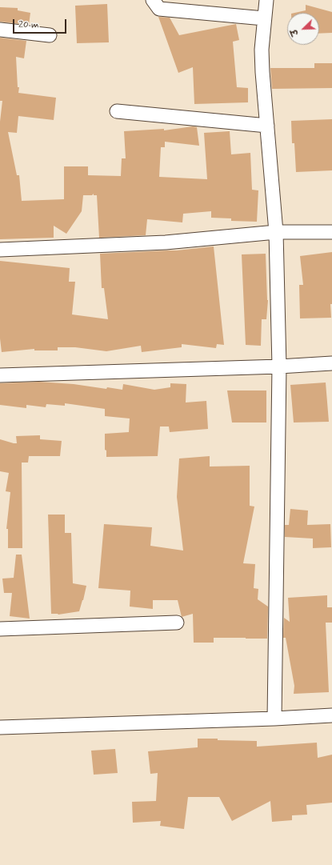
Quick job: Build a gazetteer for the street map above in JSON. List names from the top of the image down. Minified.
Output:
{"scale_bar":"20 m","north":"bottom left"}
